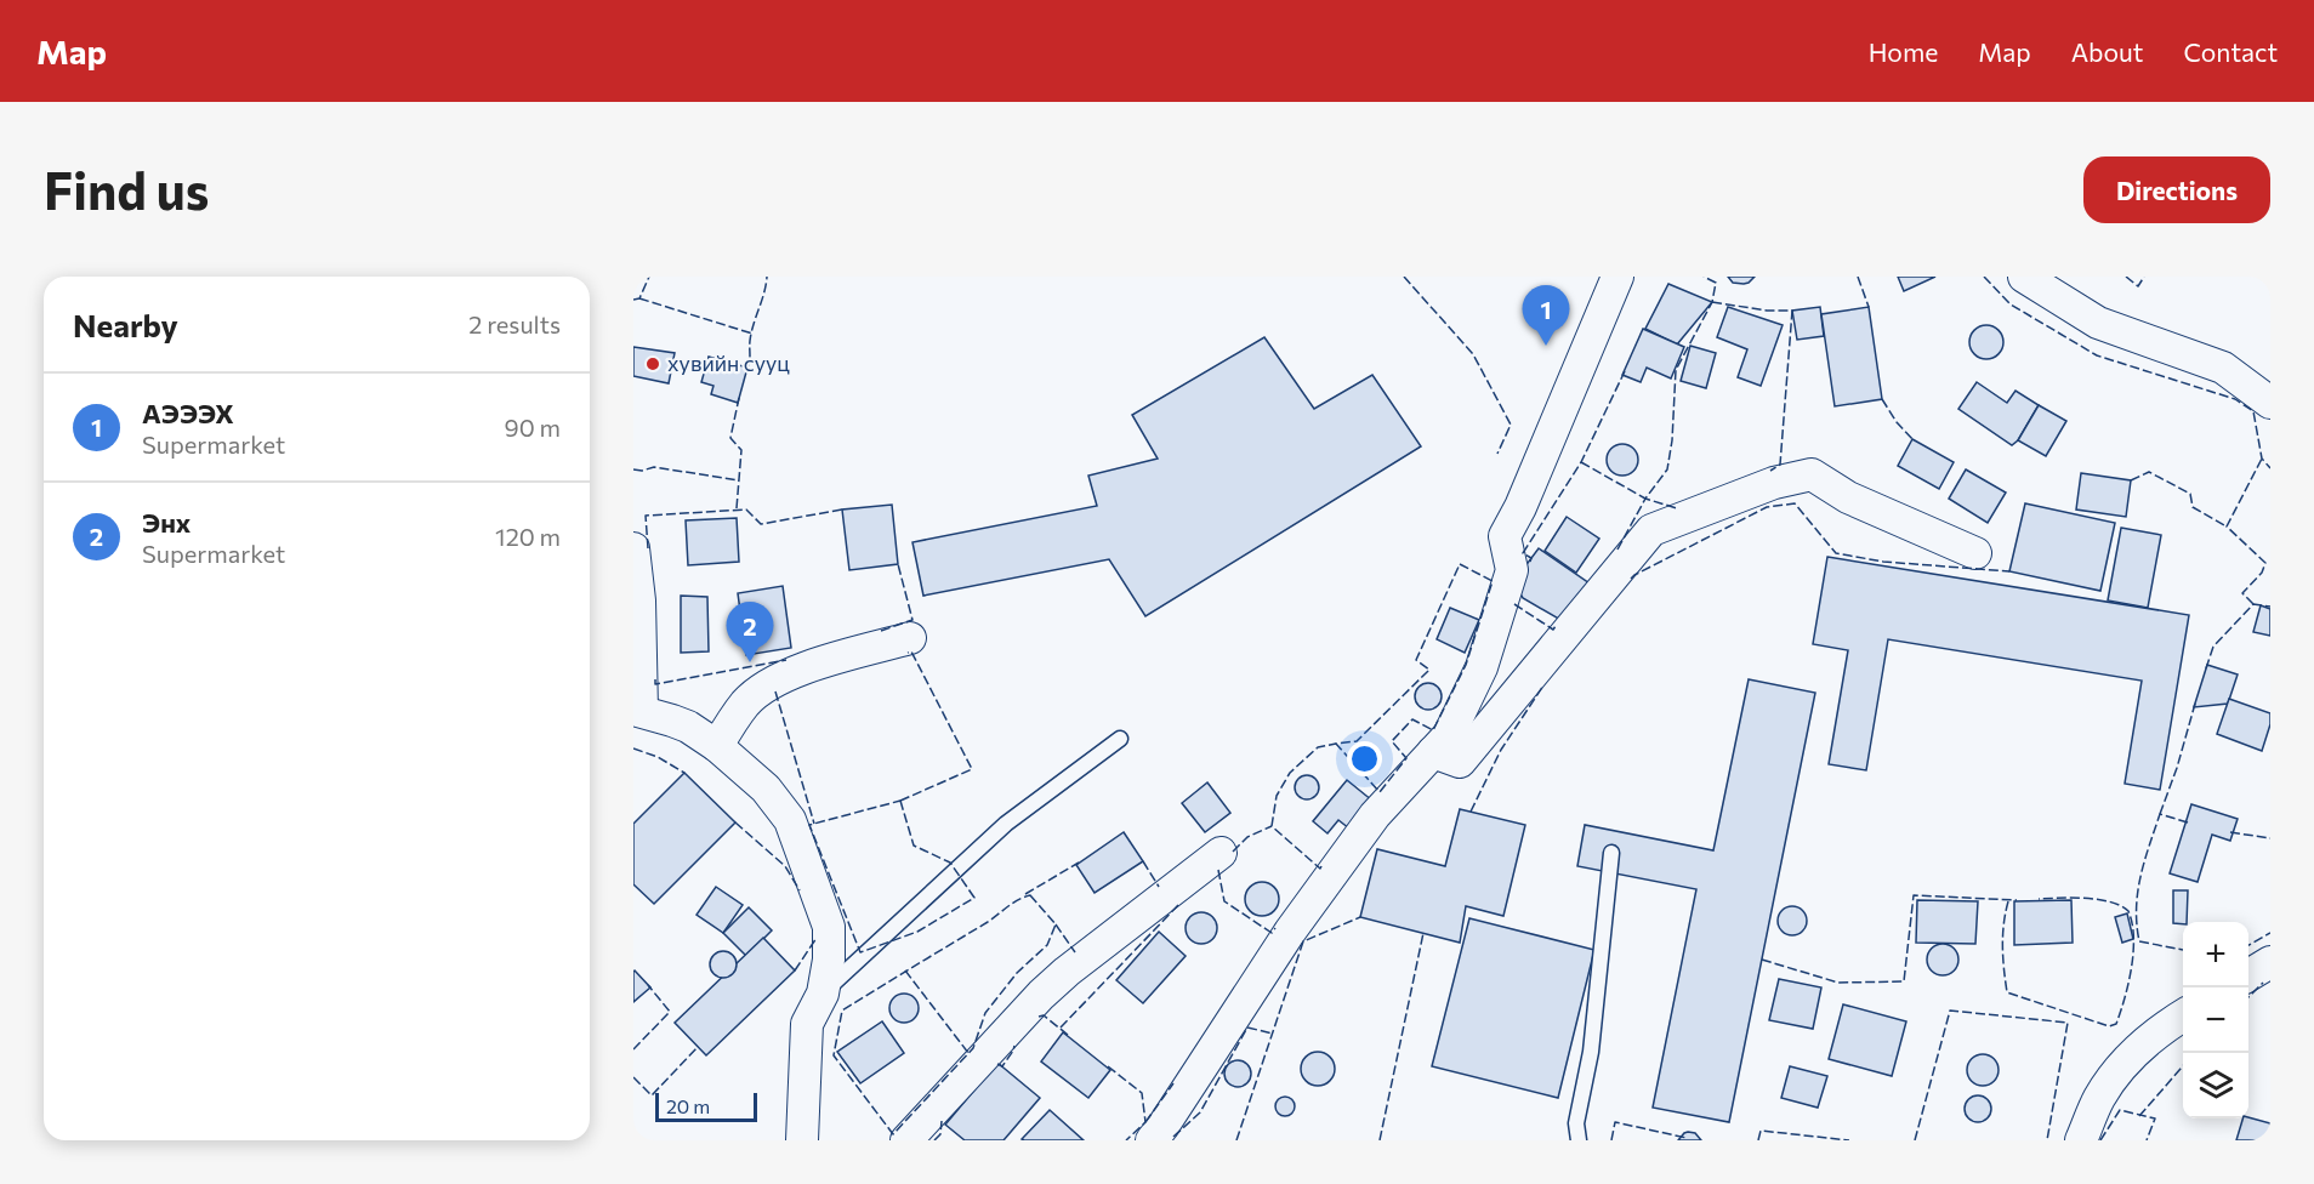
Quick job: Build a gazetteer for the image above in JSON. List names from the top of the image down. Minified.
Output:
{"places":["хувийн сууц"],"scale_bar":"20 m","page":{"header":"Map","nav":["Home","Map","About","Contact"],"buttons":"Directions","title":"Find us","heading":["Nearby","2 results"],"pins":["1","2"],"list":[{"mark":"1","name":"АЭЭЭХ","note":"Supermarket","value":"90 m"},{"mark":"2","name":"Энх","note":"Supermarket","value":"120 m"}],"map_buttons":["+","−"],"scale":"20 m"}}
